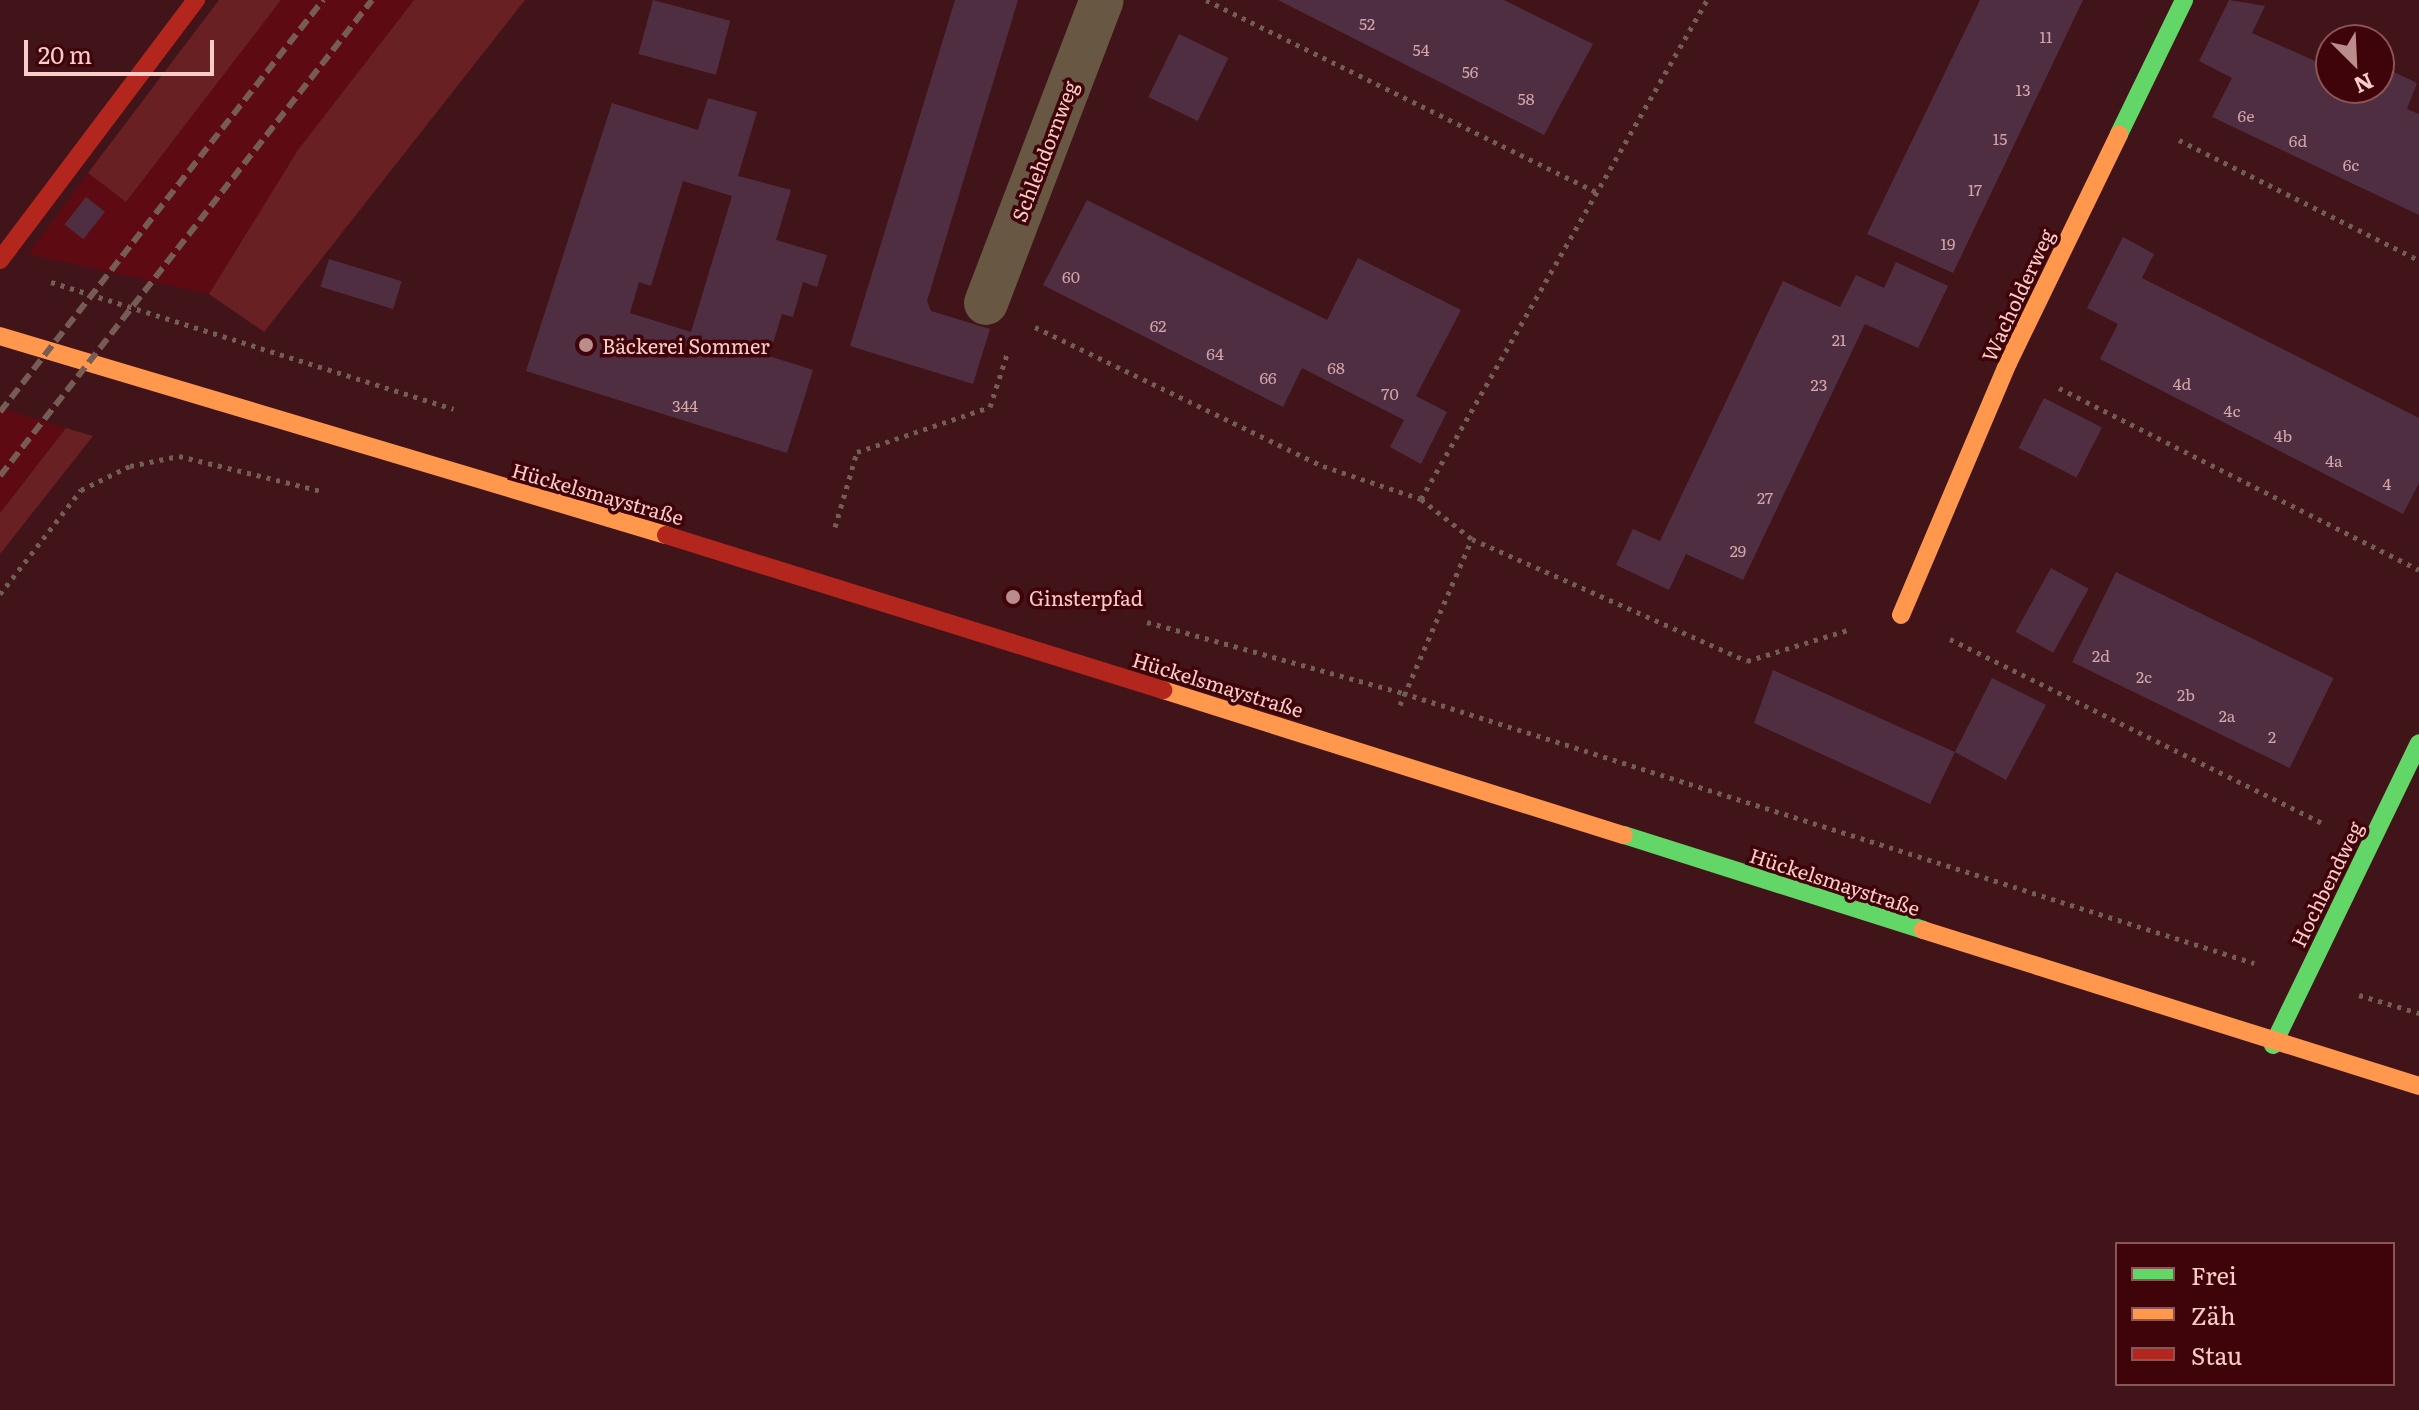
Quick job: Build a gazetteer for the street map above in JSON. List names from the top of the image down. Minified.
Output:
{"streets":{"main road":["Wacholderweg","Hückelsmaystraße","Hochbendweg"],"street":["Schlehdornweg"]},"crossings":[["Hückelsmaystraße","Hochbendweg"]],"places":["Bäckerei Sommer","Ginsterpfad"],"house_numbers":["52","11","54","56","13","58","6e","15","6d","6c","17","19","60","62","21","64","68","66","4d","23","70","344","4c","4b","4a","4","27","29","2d","2c","2b","2a","2"],"legend":["Frei","Zäh","Stau"],"scale_bar":"20 m","north":"bottom right"}
